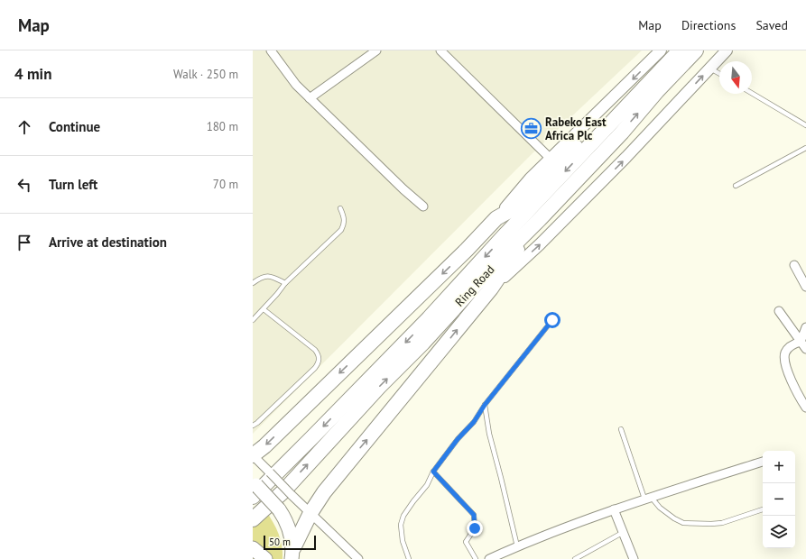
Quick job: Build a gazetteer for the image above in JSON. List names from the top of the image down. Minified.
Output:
{"streets":{"highway":["Ring Road"]},"places":{"office":["Rabeko East Africa Plc"]},"scale_bar":"50 m","north":"bottom","page":{"header":"Map","nav":["Map","Directions","Saved"],"heading":["4 min","Walk · 250 m"],"list":[["Continue","180 m"],["Turn left","70 m"],"Arrive at destination"],"map_buttons":["+","−"],"scale":"50 m"}}
